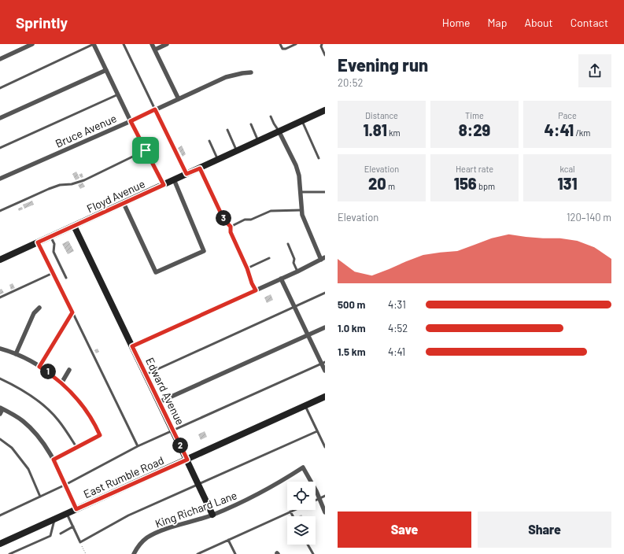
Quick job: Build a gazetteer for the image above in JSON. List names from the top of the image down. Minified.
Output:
{"streets":{"street":["Bruce Avenue","Floyd Avenue","Edward Avenue","East Rumble Road","King Richard Lane"]},"crossings":[["Floyd Avenue","Edward Avenue"],["Edward Avenue","East Rumble Road"],["Edward Avenue","King Richard Lane"]],"page":{"header":"Sprintly","nav":["Home","Map","About","Contact"],"heading":["Evening run","20:52"],"stats":[["Distance","1.81 km"],["Time","8:29"],["Pace","4:41 /km"],["Elevation","20 m"],["Heart rate","156 bpm"],["kcal","131"]],"chart":["Elevation","120–140 m"],"pins":["3","1","2"],"list":[{"name":"500 m","note":"4:31"},{"name":"1.0 km","note":"4:52"},{"name":"1.5 km","note":"4:41"}],"buttons":["Save","Share"]}}
